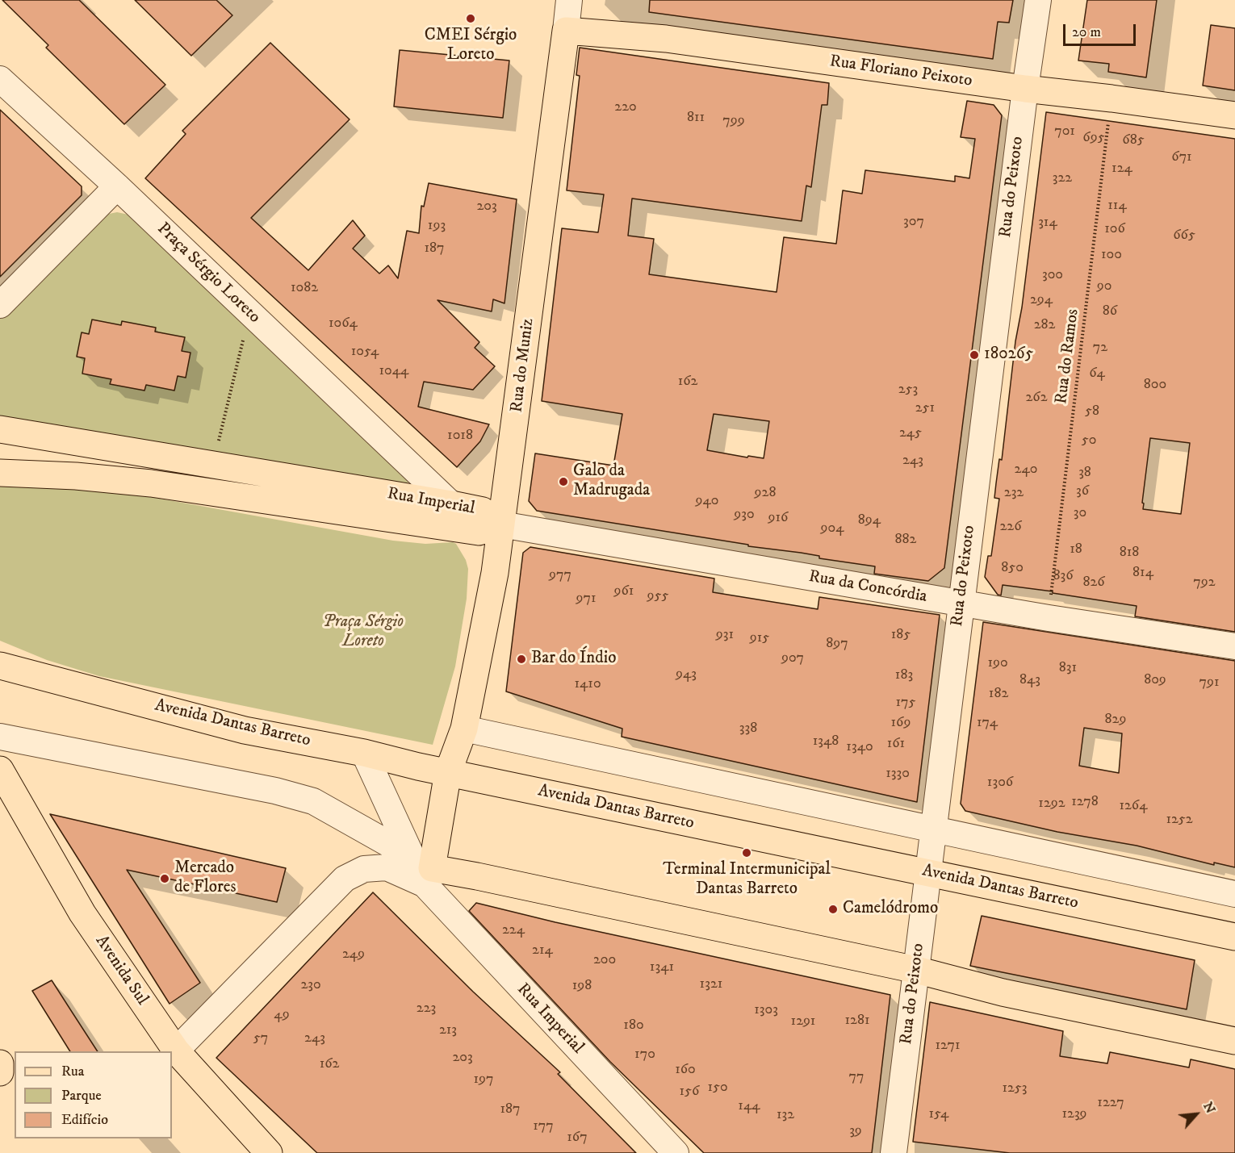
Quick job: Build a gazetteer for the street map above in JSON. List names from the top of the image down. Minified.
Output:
{"streets":{"main road":["Rua Floriano Peixoto","Rua do Muniz","Rua Imperial","Avenida Dantas Barreto","Avenida Sul"],"street":["Rua do Peixoto","Praça Sérgio Loreto","Rua da Concórdia"],"path":["Rua do Ramos"]},"crossings":[["Rua Floriano Peixoto","Rua do Peixoto"],["Rua Floriano Peixoto","Rua do Ramos"],["Rua Floriano Peixoto","Rua do Muniz"],["Rua do Peixoto","Rua da Concórdia"],["Rua do Peixoto","Avenida Dantas Barreto"],["Praça Sérgio Loreto","Rua Imperial"],["Rua do Ramos","Rua da Concórdia"],["Rua do Muniz","Rua Imperial"],["Rua do Muniz","Rua da Concórdia"],["Rua Imperial","Rua da Concórdia"],["Rua Imperial","Avenida Dantas Barreto"]],"parks":["Praça Sérgio Loreto"],"places":["CMEI Sérgio Loreto","180265","Galo da Madrugada","Bar do Índio","Terminal Intermunicipal Dantas Barreto","Mercado de Flores","Camelódromo"],"house_numbers":["220","811","799","701","695","685","671","124","322","114","203","307","314","193","106","665","187","100","300","90","1082","294","86","1064","282","72","1054","1044","64","162","800","253","262","251","58","245","1018","50","243","240","38","36","928","232","940","30","930","916","894","226","904","882","18","818","850","814","977","836","826","792","961","955","971","931","185","915","897","907","190","831","943","183","843","809","791","1410","182","175","829","169","174","338","1348","161","1340","1330","1306","1278","1292","1264","1252","224","214","249","200","1341","1321","230","198","223","1303","49","1281","1291","180","213","57","243","1271","170","203","162","160","77","197","150","1253","156","1227","144","187","154","1239","132","177","39","167"],"legend":["Rua","Parque","Edifício"],"scale_bar":"20 m","north":"top right"}
